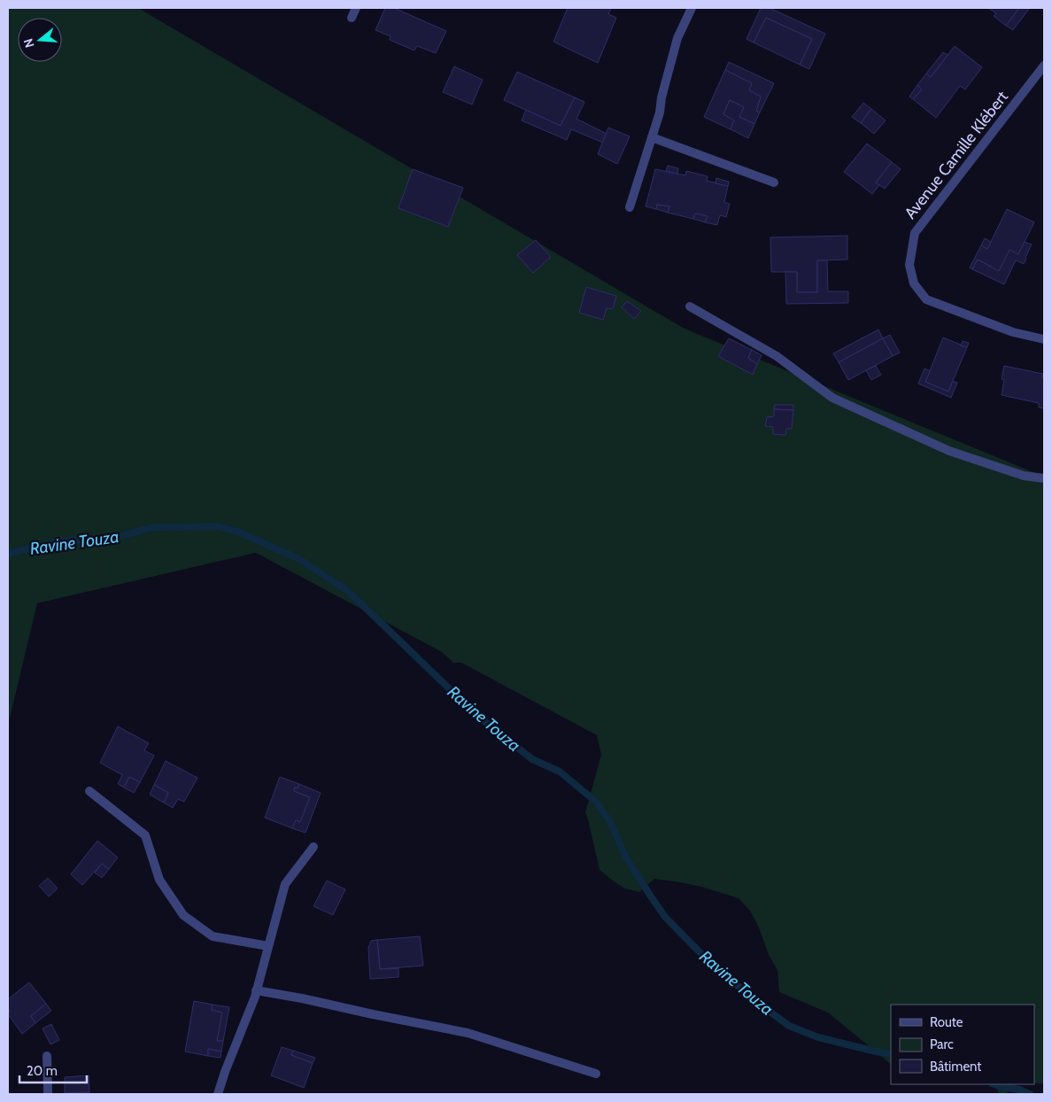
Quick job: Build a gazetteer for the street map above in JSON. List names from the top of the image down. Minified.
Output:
{"streets":{"street":["Avenue Camille Klébert"]},"water":["Ravine Touza"],"legend":["Route","Parc","Bâtiment"],"scale_bar":"20 m","north":"left"}
